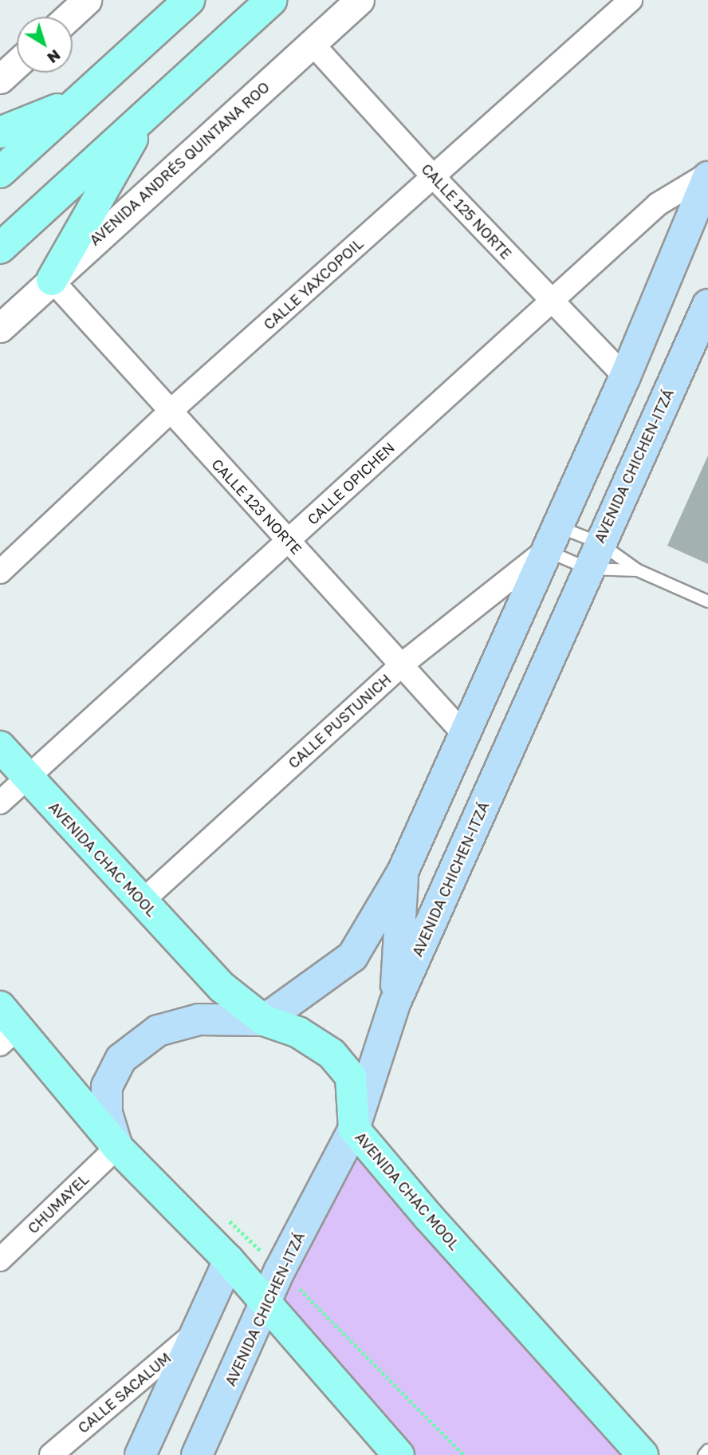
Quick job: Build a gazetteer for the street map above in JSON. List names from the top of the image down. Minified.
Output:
{"streets":{"main road":["AVENIDA CHICHEN-ITZÁ","AVENIDA CHAC MOOL"],"street":["AVENIDA ANDRÉS QUINTANA ROO","CALLE 125 NORTE","CALLE YAXCOPOIL","CALLE OPICHEN","CALLE 123 NORTE","CALLE PUSTUNICH","CHUMAYEL","CALLE SACALUM"]},"crossings":[["AVENIDA ANDRÉS QUINTANA ROO","CALLE 125 NORTE"],["AVENIDA ANDRÉS QUINTANA ROO","CALLE 123 NORTE"],["CALLE 125 NORTE","CALLE YAXCOPOIL"],["CALLE 125 NORTE","CALLE OPICHEN"],["CALLE YAXCOPOIL","CALLE 123 NORTE"],["AVENIDA CHICHEN-ITZÁ","AVENIDA CHAC MOOL"],["CALLE OPICHEN","CALLE 123 NORTE"],["CALLE OPICHEN","AVENIDA CHAC MOOL"],["CALLE 123 NORTE","CALLE PUSTUNICH"],["CALLE PUSTUNICH","AVENIDA CHAC MOOL"]],"north":"bottom right"}
